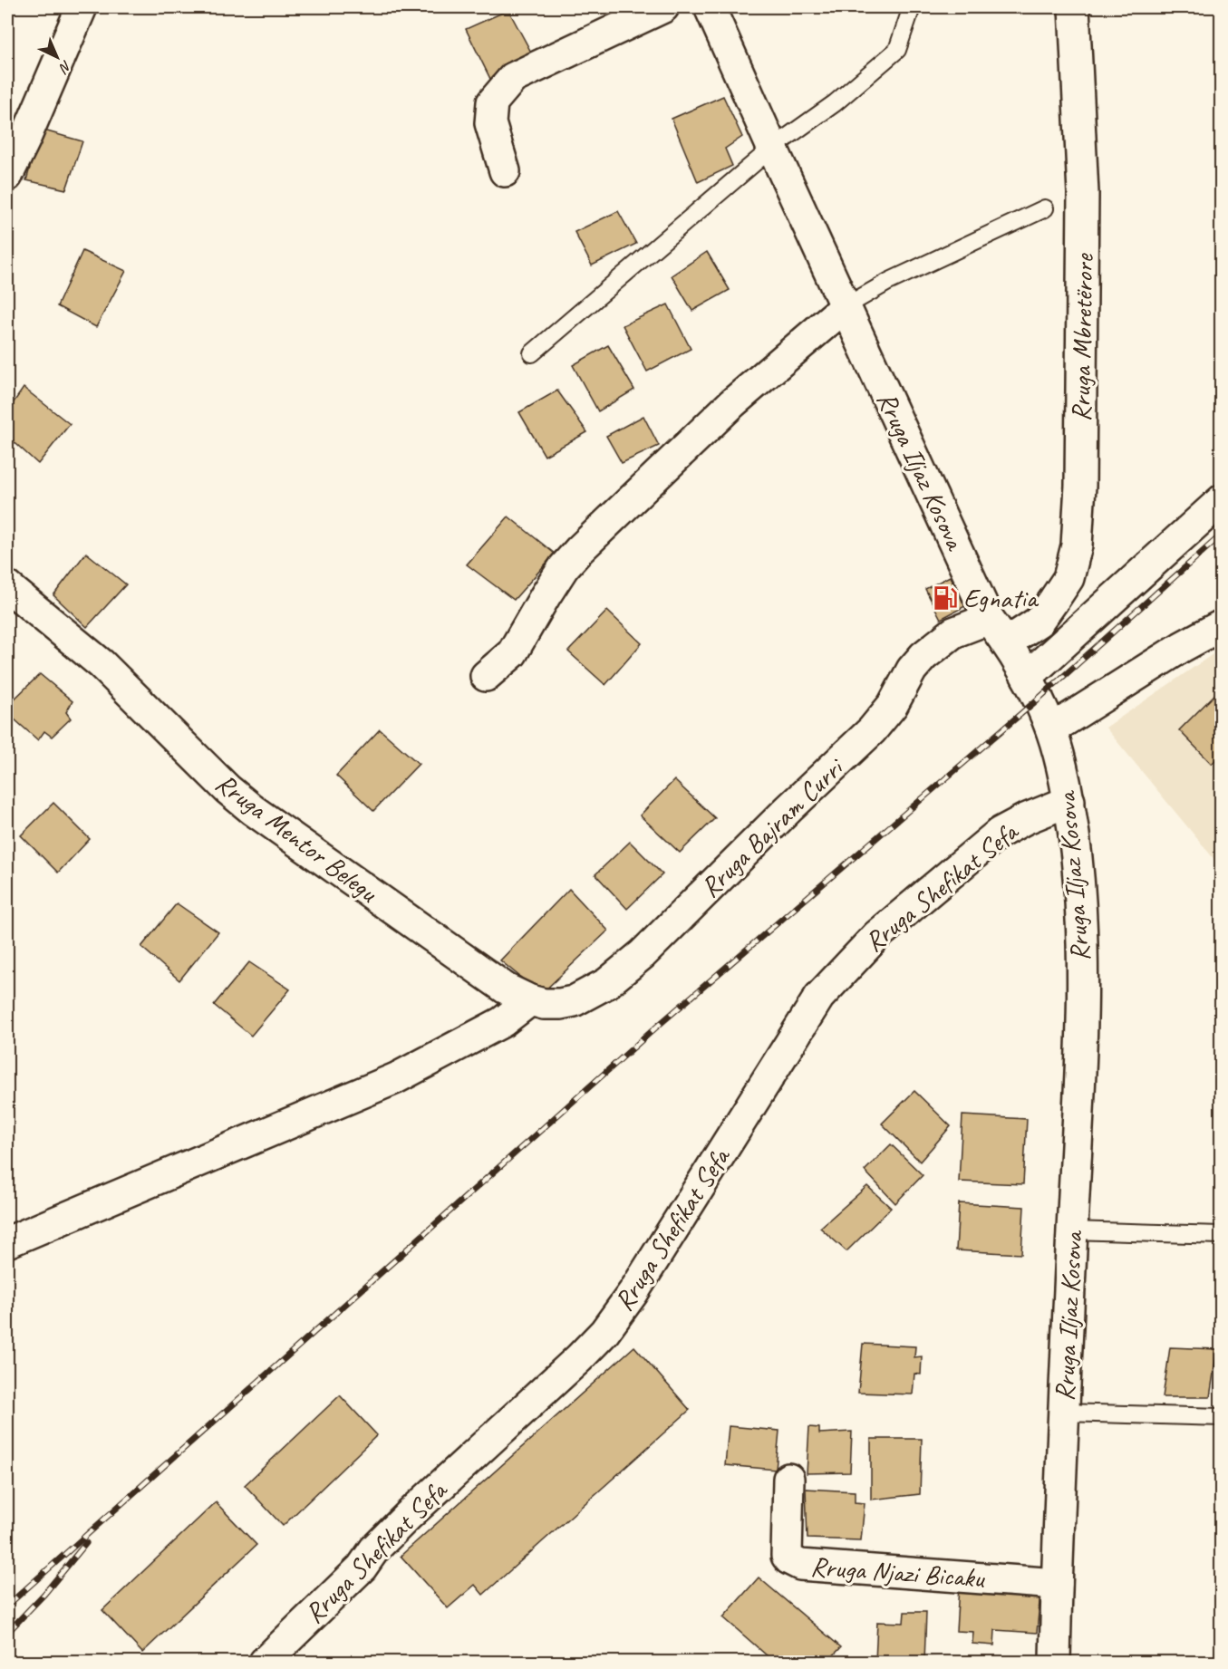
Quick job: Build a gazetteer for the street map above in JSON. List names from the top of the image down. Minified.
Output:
{"streets":{"street":["Rruga Mbretërore","Rruga Iljaz Kosova","Rruga Bajram Curri","Rruga Mentor Belegu","Rruga Shefikat Sefa","Rruga Njazi Bicaku"]},"crossings":[["Rruga Mbretërore","Rruga Iljaz Kosova"],["Rruga Iljaz Kosova","Rruga Bajram Curri"],["Rruga Iljaz Kosova","Rruga Shefikat Sefa"],["Rruga Iljaz Kosova","Rruga Njazi Bicaku"],["Rruga Bajram Curri","Rruga Mentor Belegu"]],"places":{"fuel station":["Egnatia"]},"north":"bottom right"}
